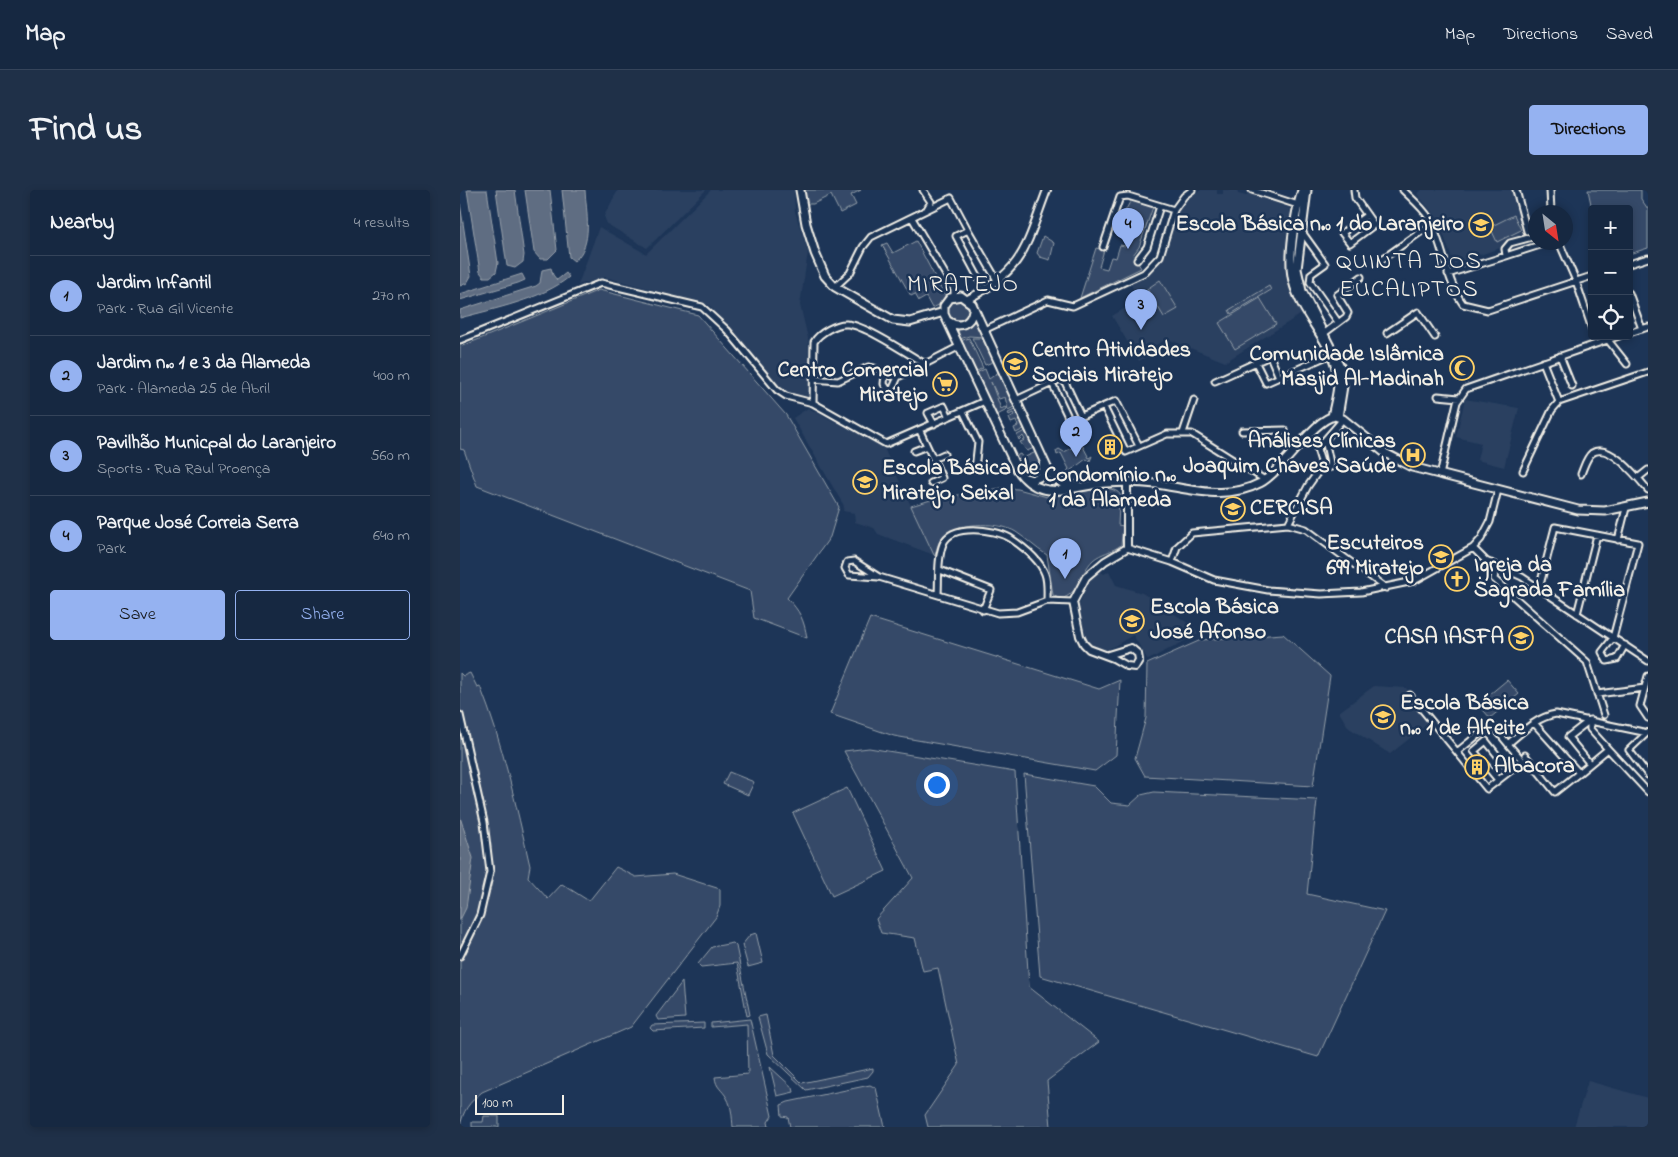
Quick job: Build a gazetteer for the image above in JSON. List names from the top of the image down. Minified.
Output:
{"districts":["QUINTA DOS EUCALIPTOS","MIRATEJO"],"places":{"school or university":["Escola Básica n.º 1 do Laranjeiro","Centro Atividades Sociais Miratejo","Escola Básica de Miratejo, Seixal","CERCISA","Escuteiros 699 Miratejo","Escola Básica José Afonso","CASA IASFA","Escola Básica n.º 1 de Alfeite"],"mosque":["Comunidade Islâmica Masjid Al-Madinah"],"supermarket":["Centro Comercial Miratejo"],"building":["Condomínio n.º 1 da Alameda","Albacora"],"hospital":["Análises Clínicas Joaquim Chaves Saúde"],"church":["Igreja da Sagrada Família"]},"scale_bar":"100 m","north":"bottom right","page":{"header":"Map","nav":["Map","Directions","Saved"],"title":"Find us","buttons":["Directions",["Save","Share"]],"heading":["Nearby","4 results"],"map_buttons":["+","−"],"pins":["4","3","2","1"],"list":[{"mark":"1","name":"Jardim Infantil","note":"Park · Rua Gil Vicente","value":"270 m"},{"mark":"2","name":"Jardim n.º 1 e 3 da Alameda","note":"Park · Alameda 25 de Abril","value":"400 m"},{"mark":"3","name":"Pavilhão Municpal do Laranjeiro","note":"Sports · Rua Raul Proença","value":"560 m"},{"mark":"4","name":"Parque José Correia Serra","note":"Park","value":"640 m"}],"scale":"100 m"}}
